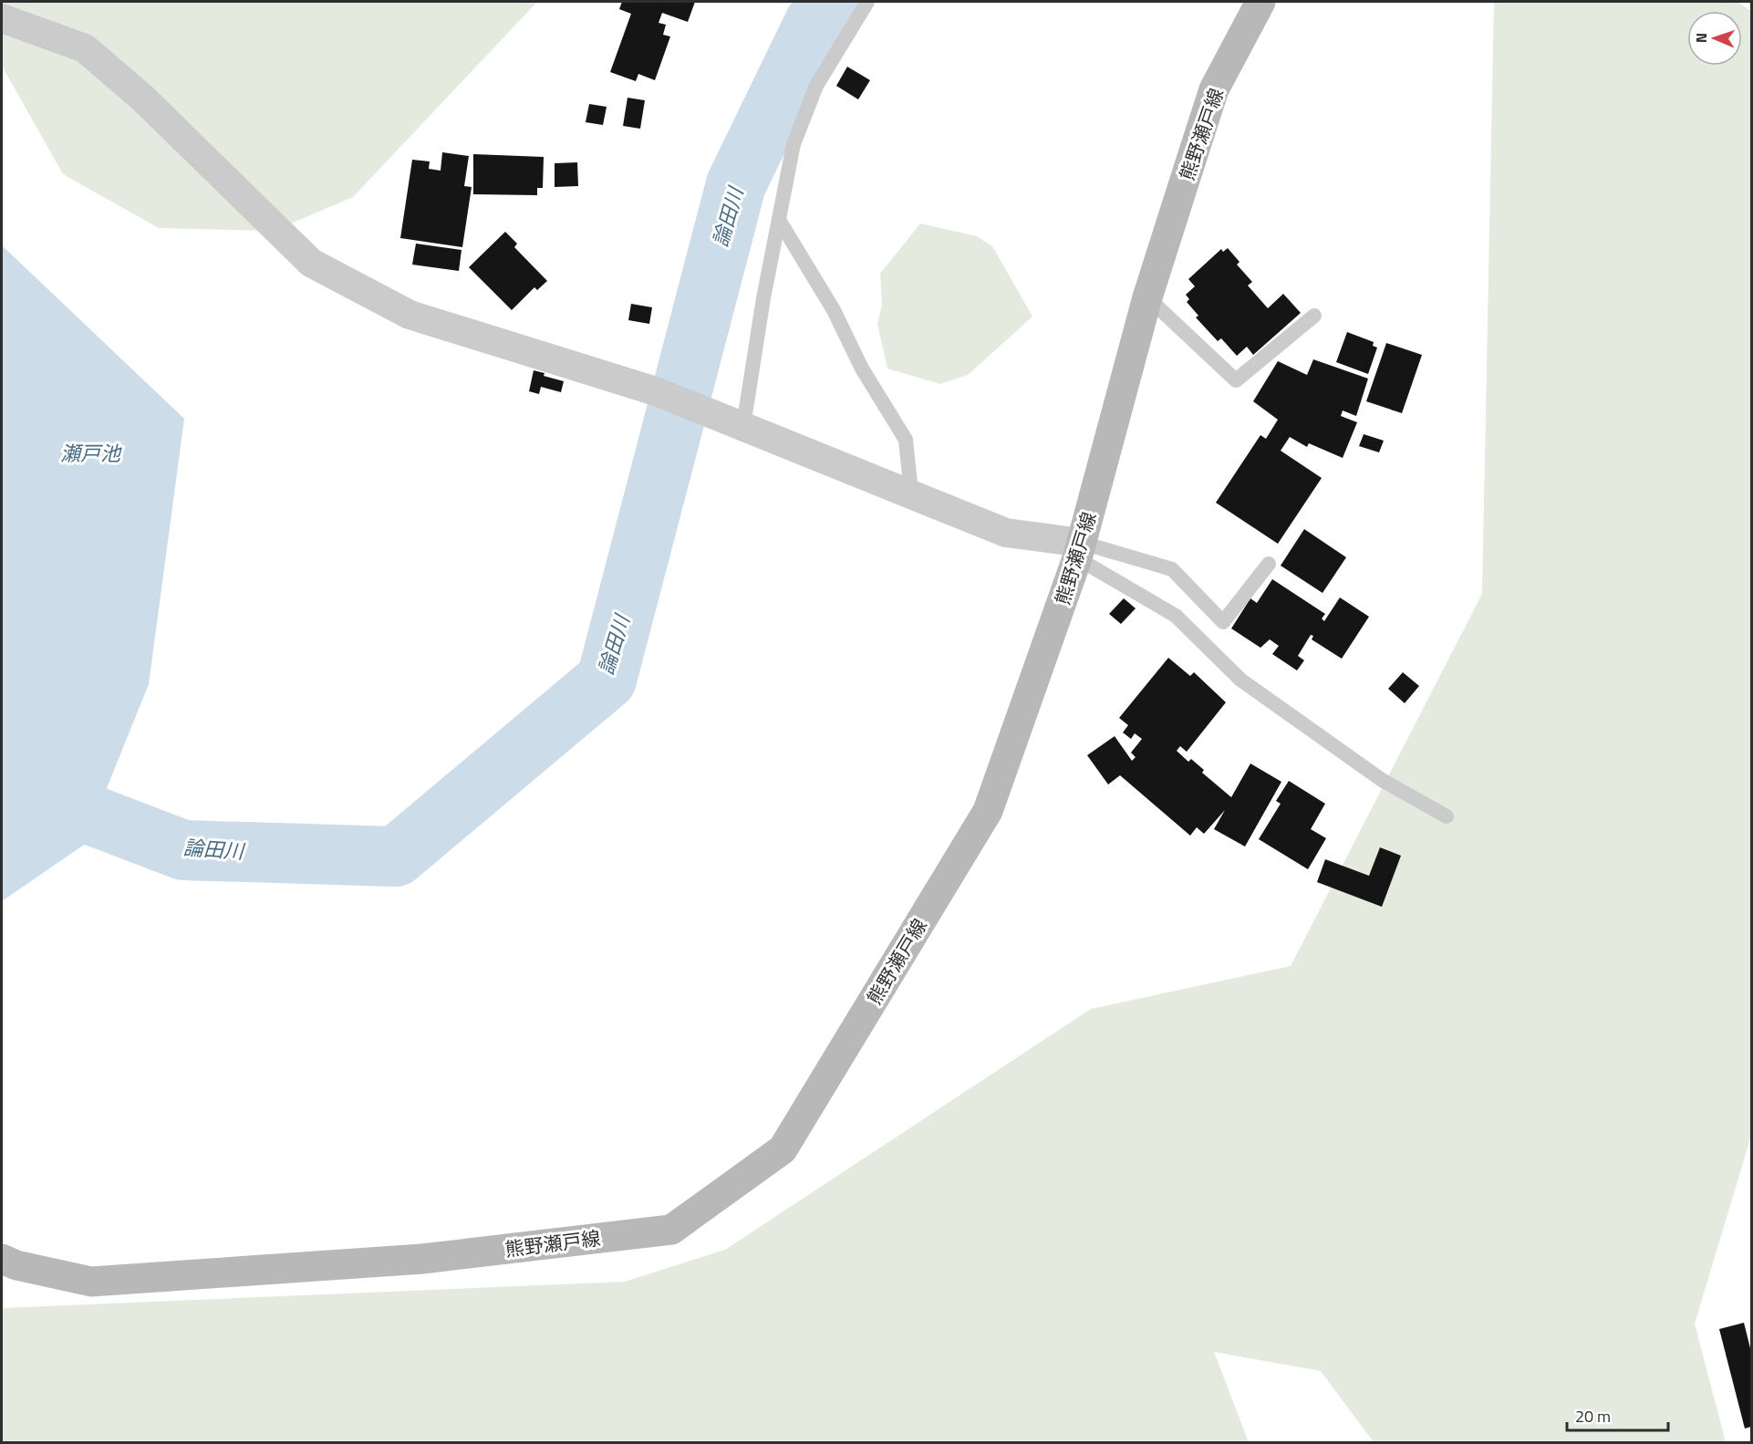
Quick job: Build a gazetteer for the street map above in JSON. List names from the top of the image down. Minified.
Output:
{"streets":{"main road":["熊野瀬戸線"]},"water":["論田川","瀬戸池"],"scale_bar":"20 m","north":"left"}
